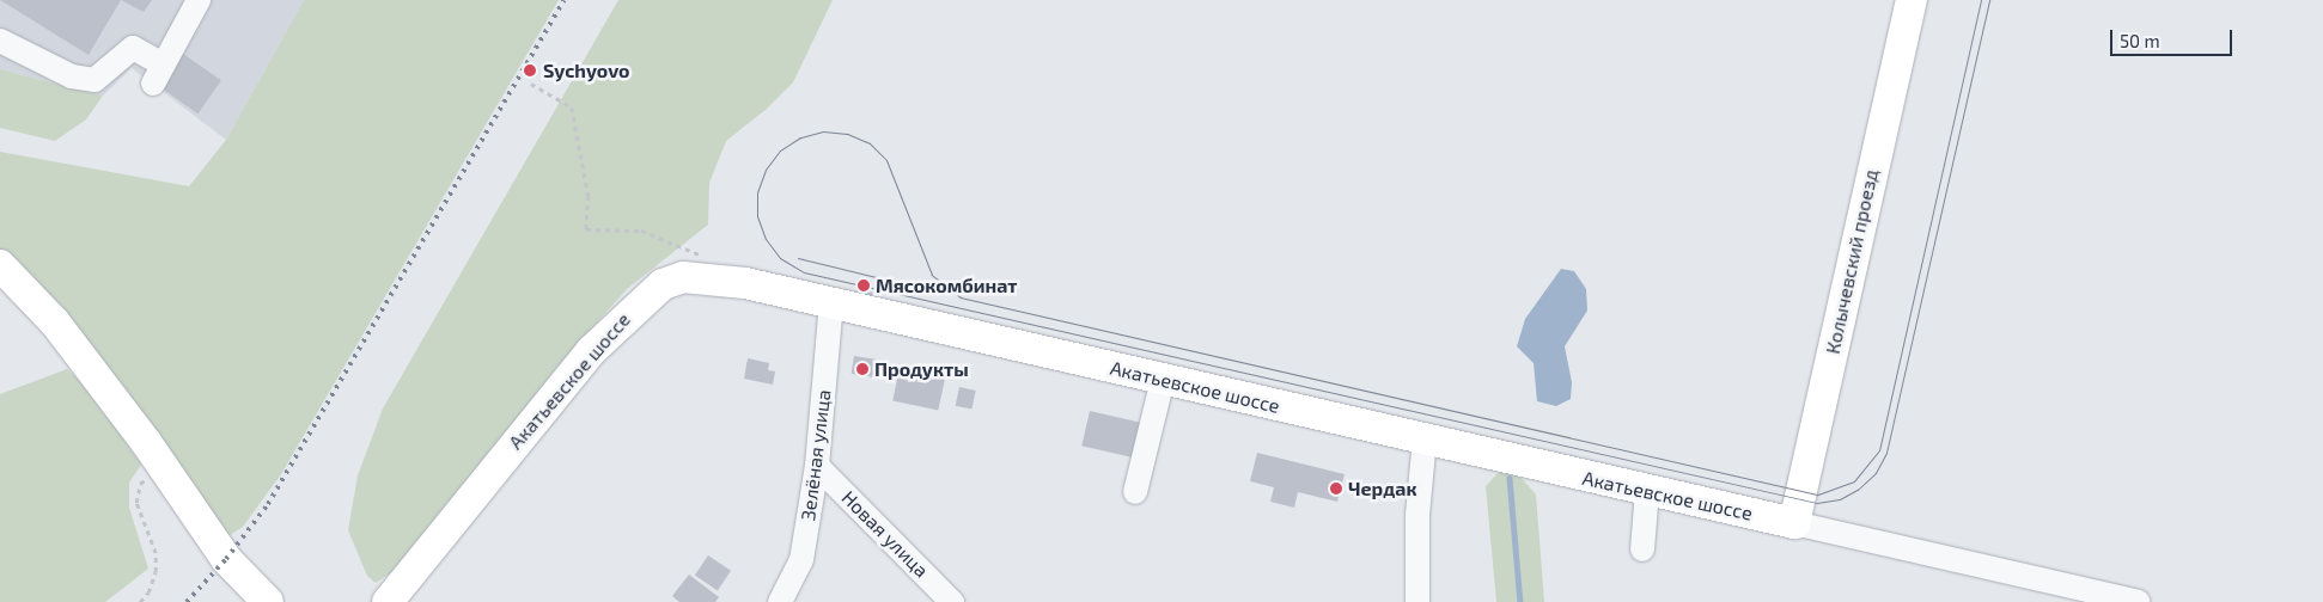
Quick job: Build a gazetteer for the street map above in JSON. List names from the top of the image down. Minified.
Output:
{"streets":{"main road":["Колычевский проезд","Акатьевское шоссе"],"street":["Зелёная улица","Новая улица"]},"crossings":[["Колычевский проезд","Акатьевское шоссе"],["Акатьевское шоссе","Зелёная улица"],["Зелёная улица","Новая улица"]],"places":["Sychyovo","Мясокомбинат","Продукты","Чердак"],"scale_bar":"50 m"}
